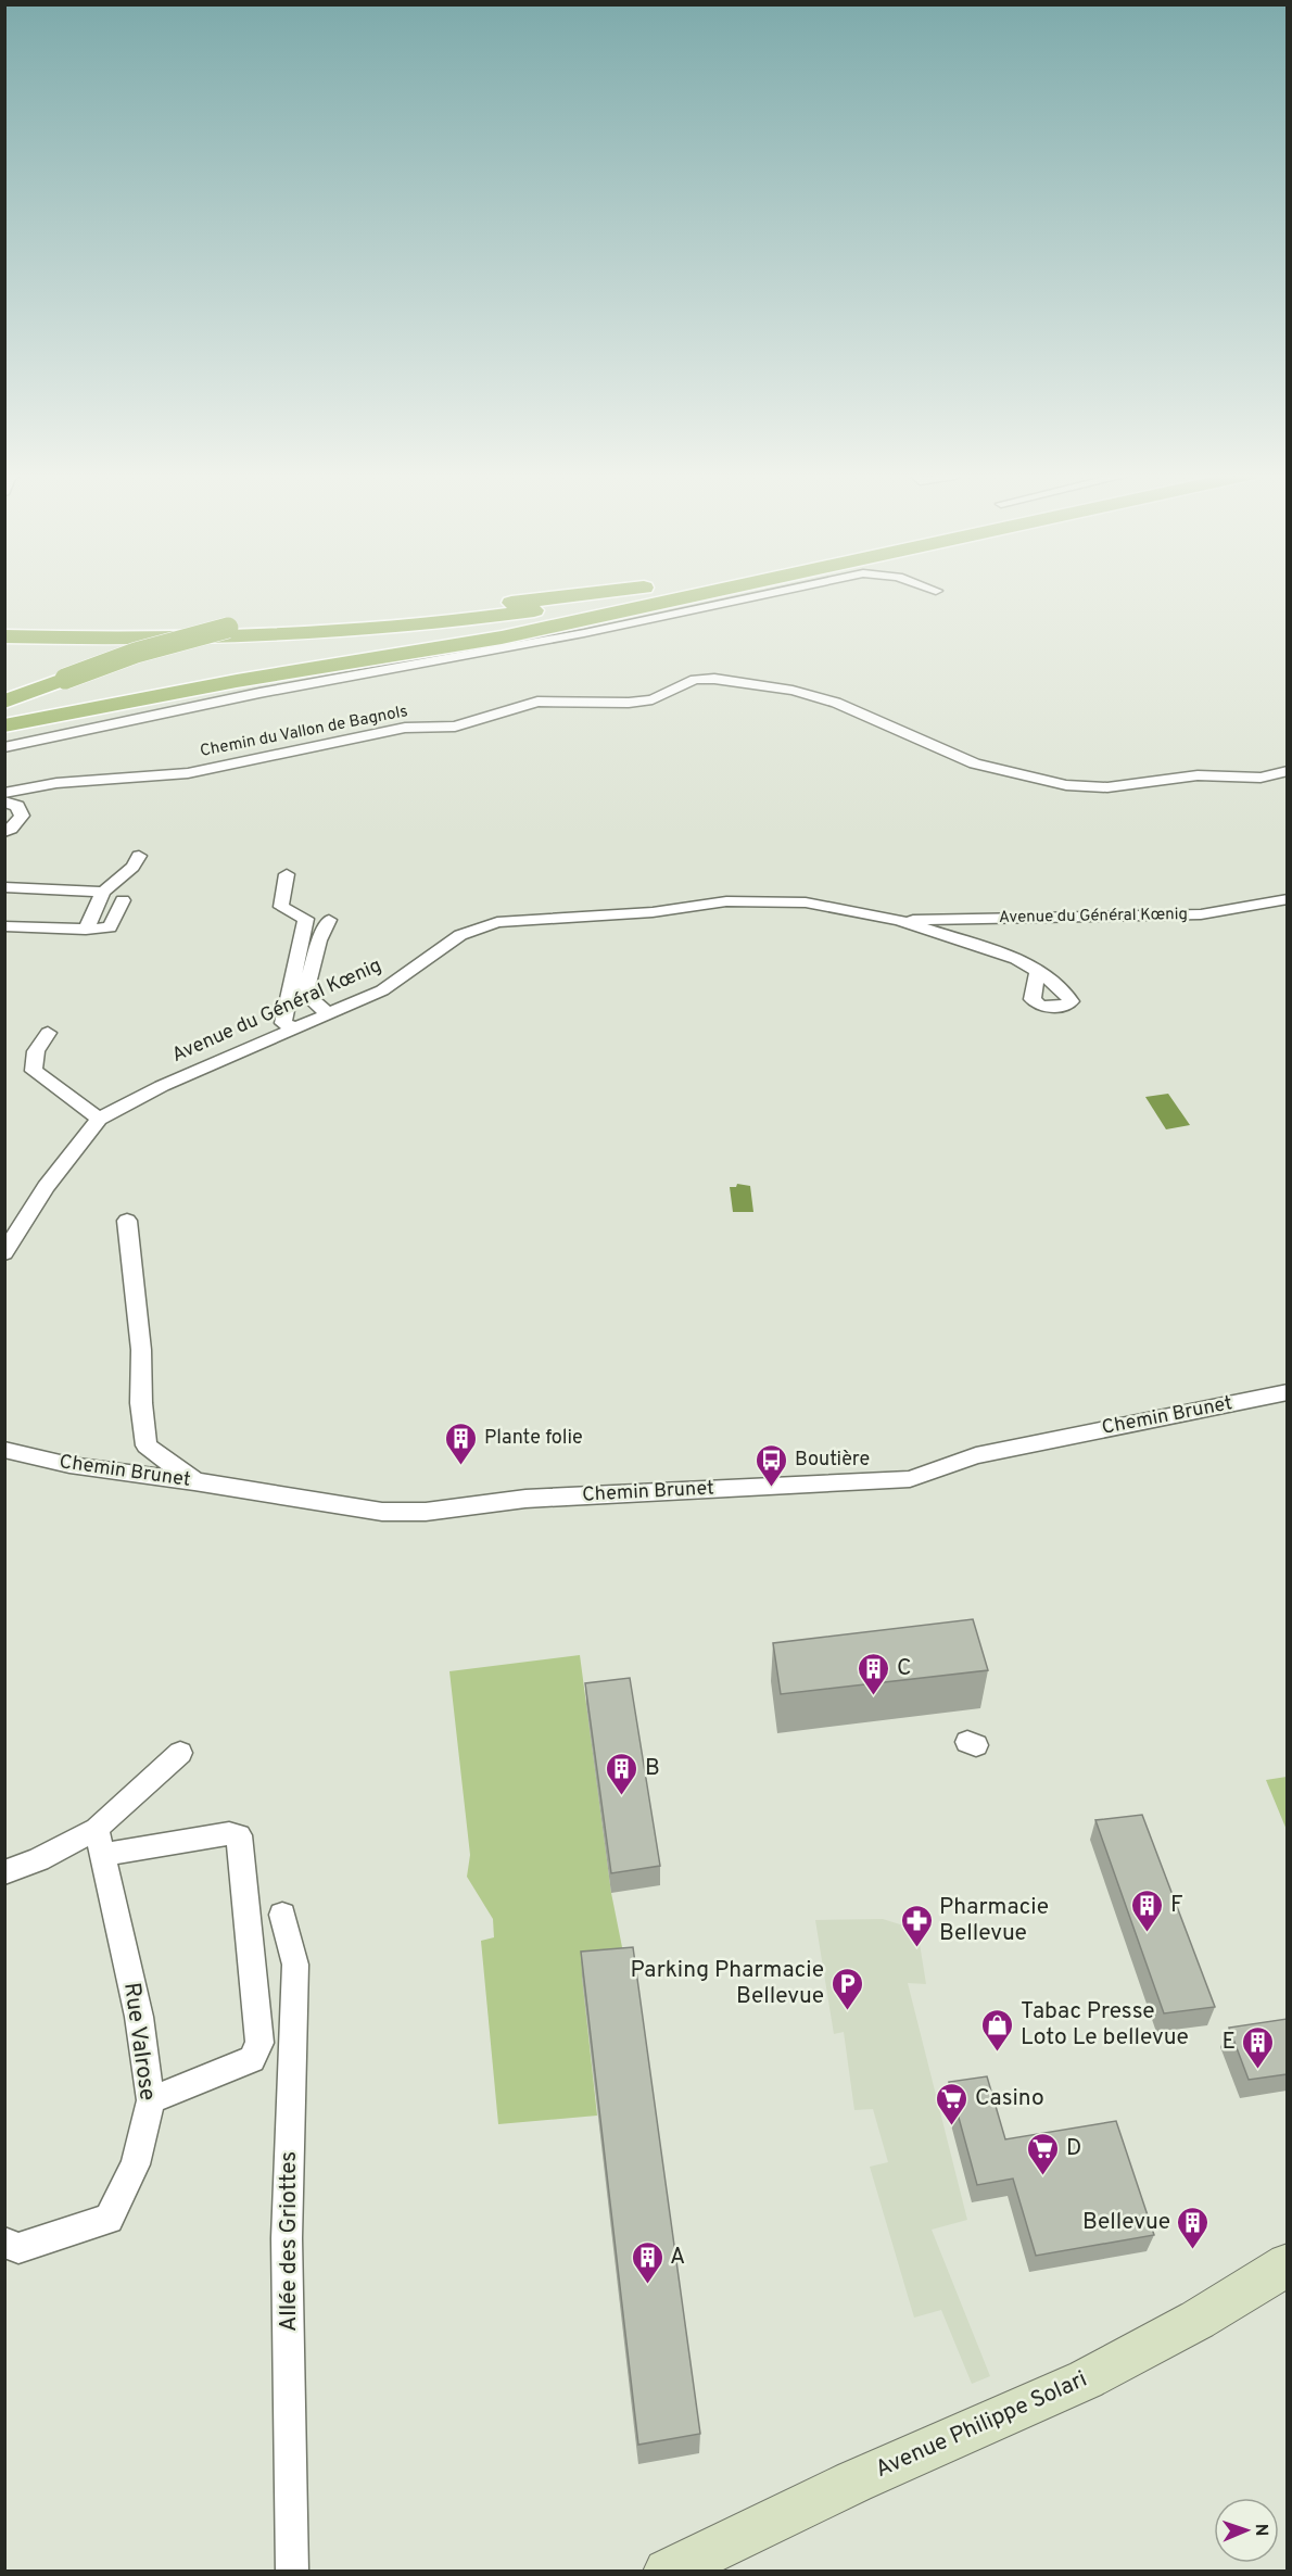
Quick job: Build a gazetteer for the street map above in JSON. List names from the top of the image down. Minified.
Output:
{"streets":{"main road":["Avenue Philippe Solari"],"street":["Chemin du Vallon de Bagnols","Avenue du Général Kœnig","Chemin Brunet","Rue Valrose","Allée des Griottes"]},"places":{"building":["Plante folie","C","B","F","E","Bellevue","A"],"bus stop":["Boutière"],"pharmacy":["Pharmacie Bellevue"],"parking":["Parking Pharmacie Bellevue"],"shop":["Tabac Presse Loto Le bellevue"],"supermarket":["Casino","D"]},"north":"right"}
